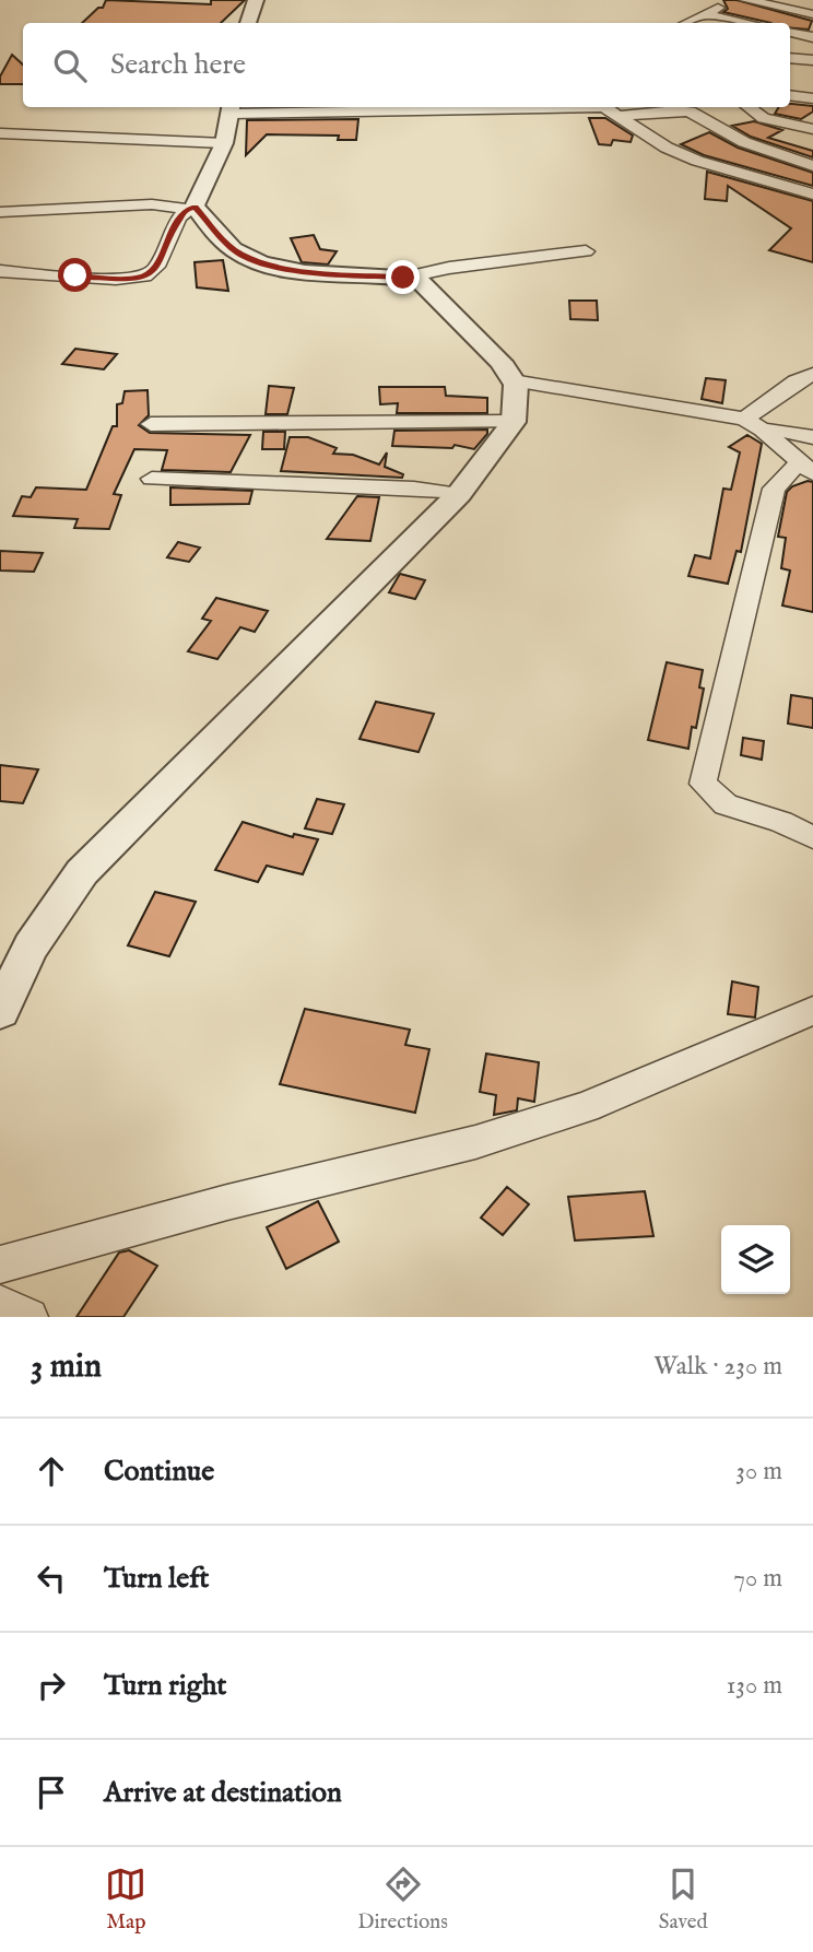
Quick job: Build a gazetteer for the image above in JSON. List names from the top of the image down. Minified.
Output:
{"page":{"search":"Search here","heading":["3 min","Walk · 230 m"],"list":[["Continue","30 m"],["Turn left","70 m"],["Turn right","130 m"],"Arrive at destination"],"nav":["Map","Directions","Saved"]}}
